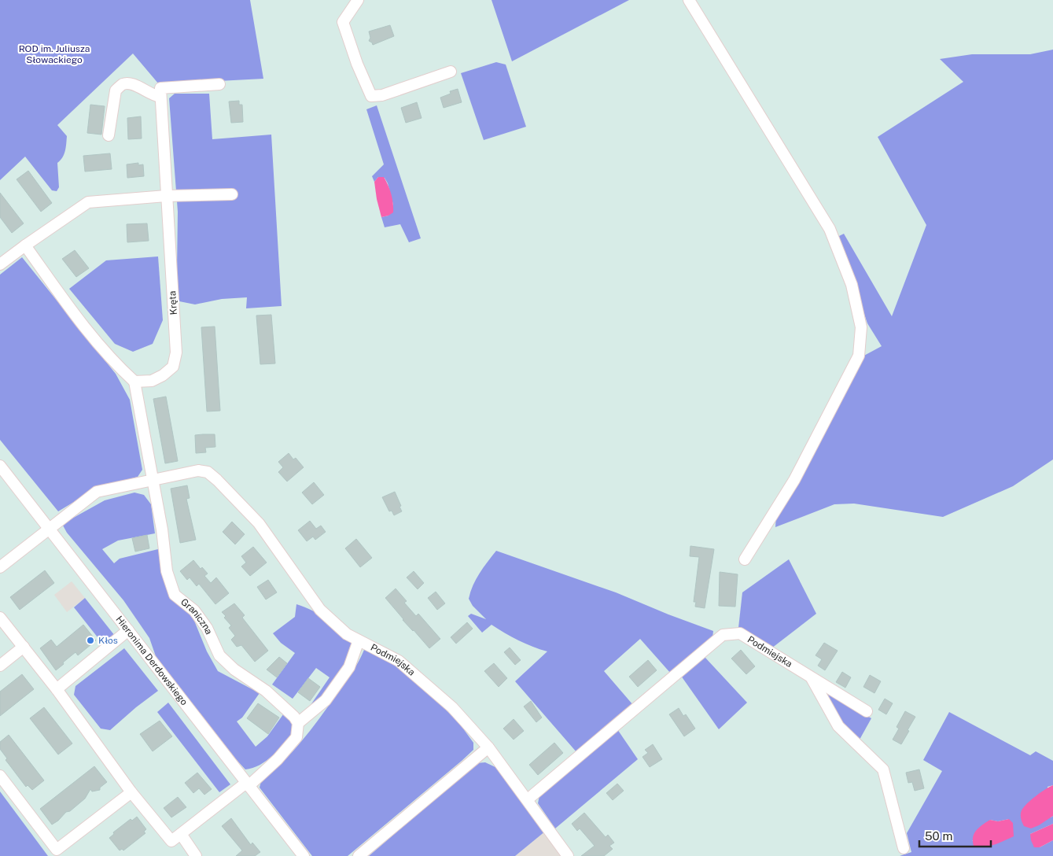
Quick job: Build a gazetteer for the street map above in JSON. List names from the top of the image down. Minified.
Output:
{"streets":{"street":["Kręta","Graniczna","Podmiejska","Hieronima Derdowskiego"]},"crossings":[["Graniczna","Podmiejska"]],"parks":["ROD im. Juliusza Słowackiego"],"places":["Kłos"],"scale_bar":"50 m"}
